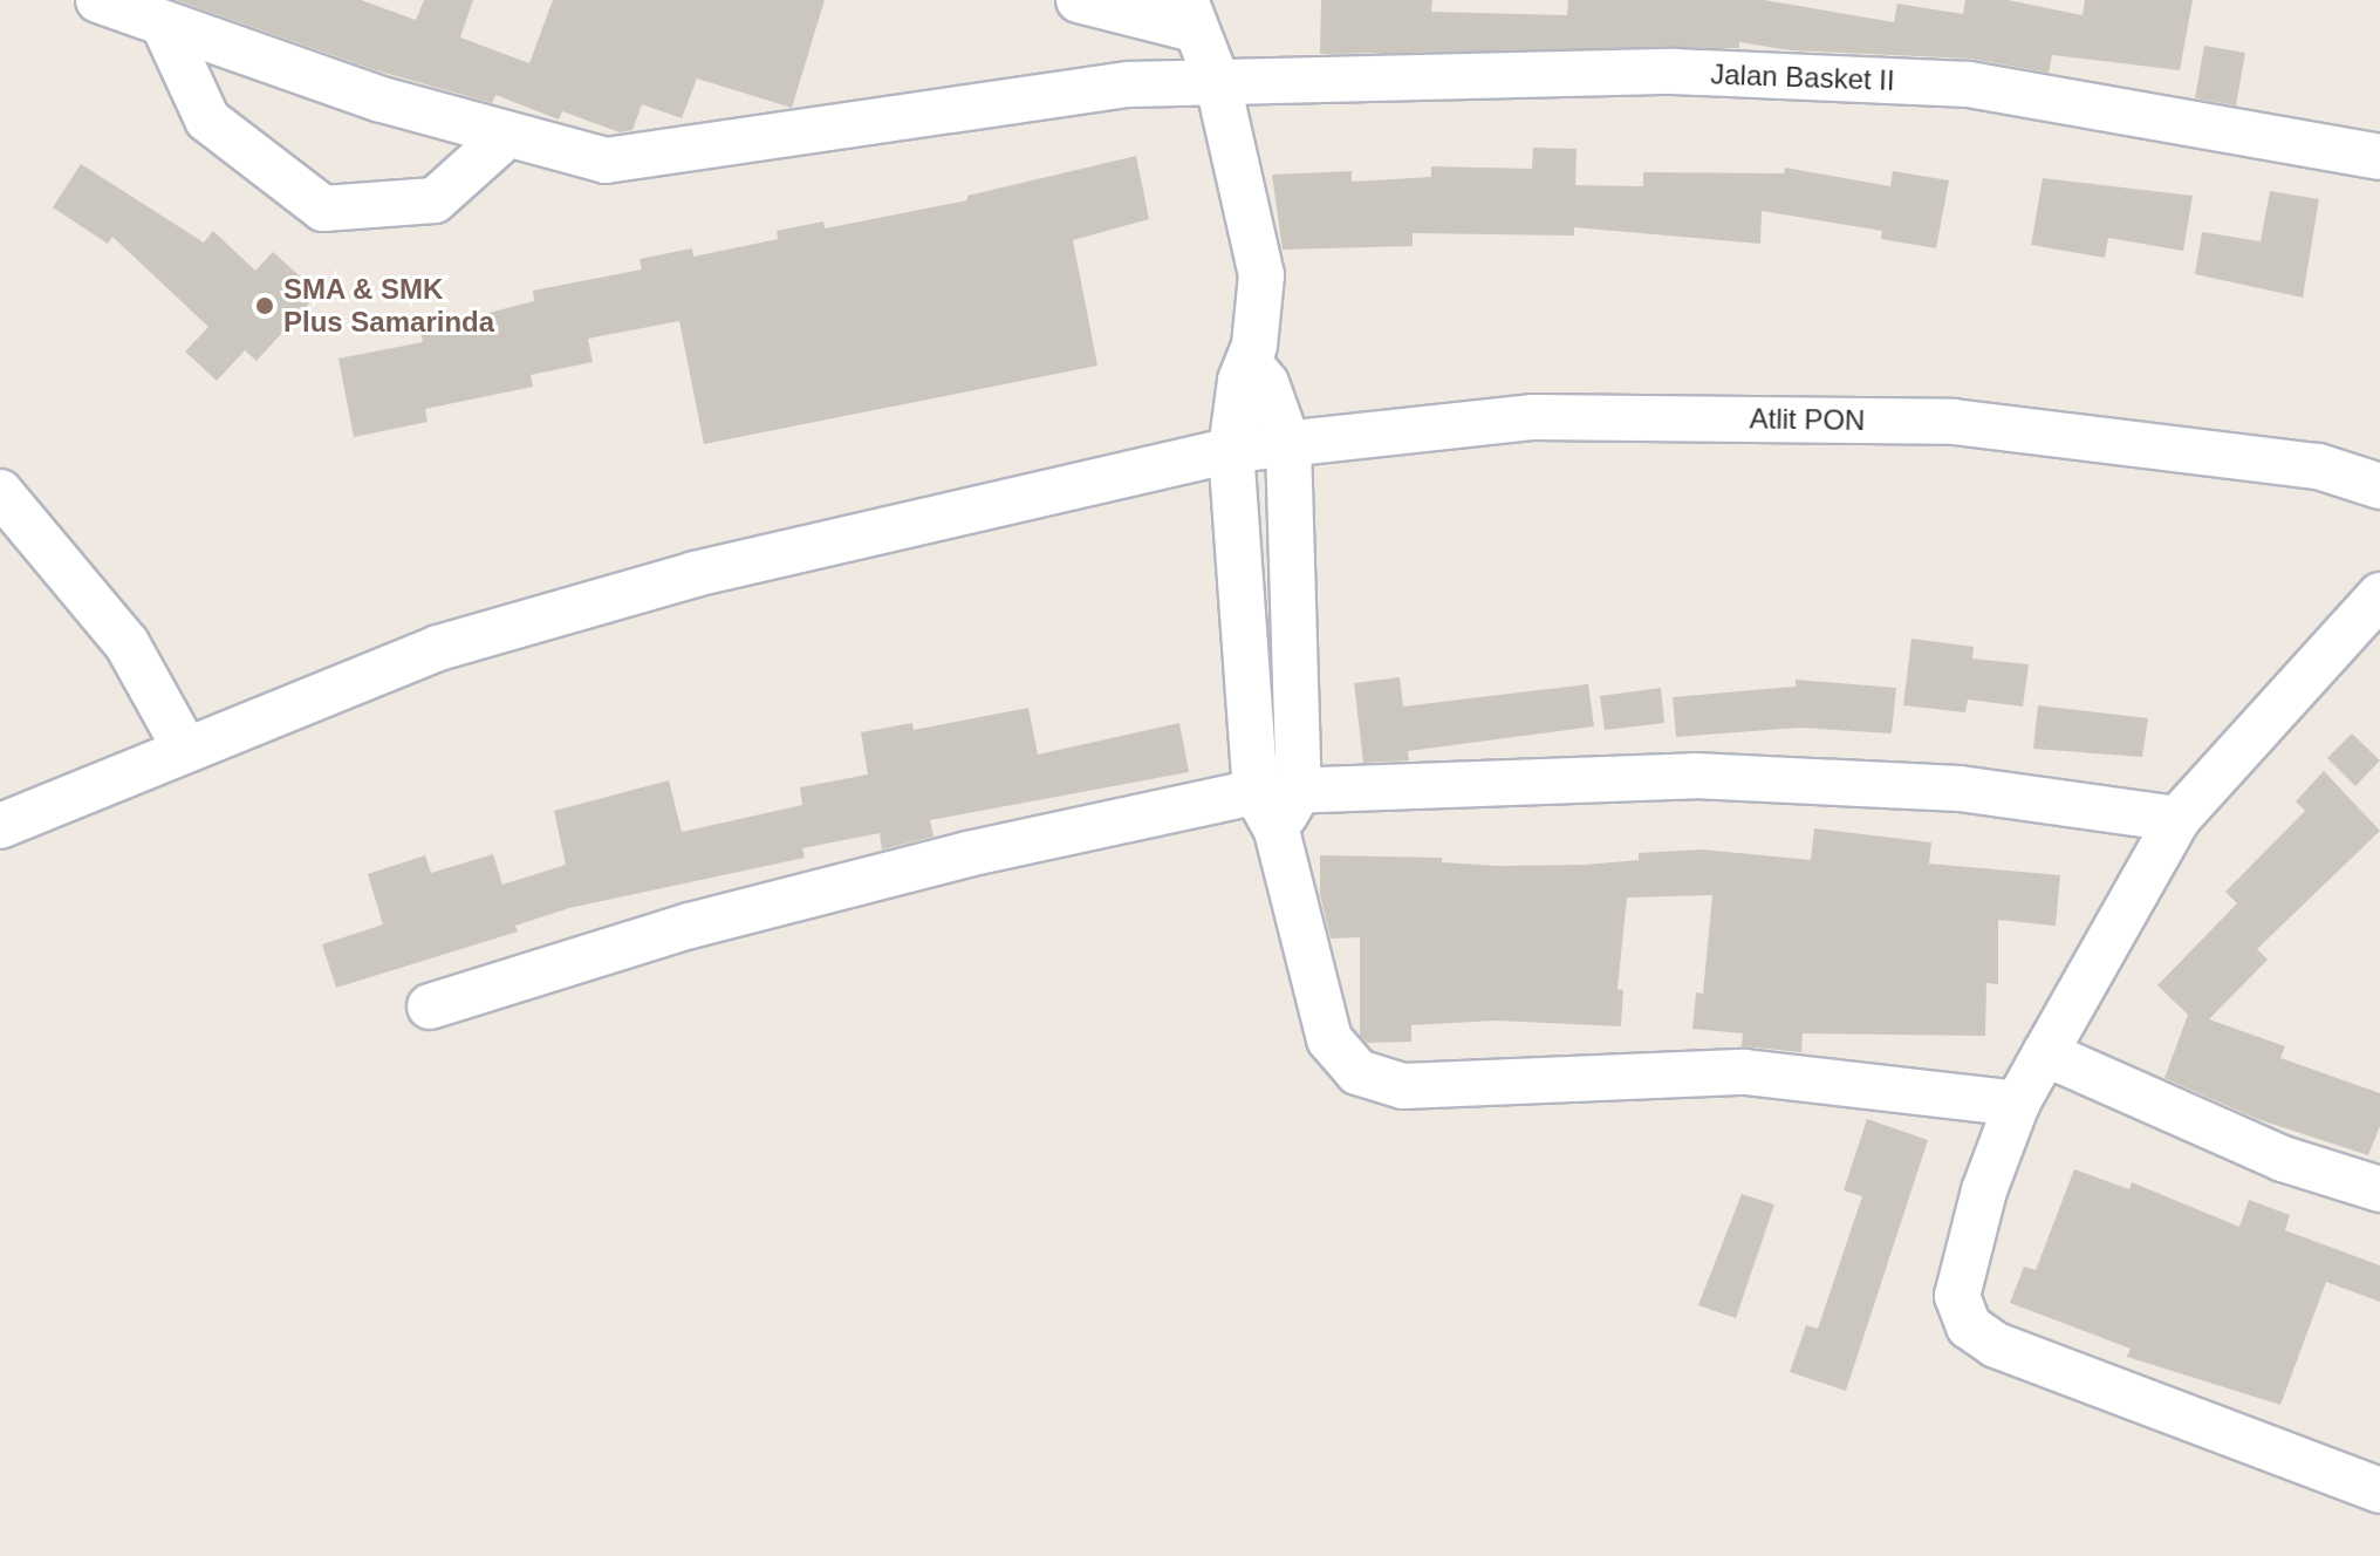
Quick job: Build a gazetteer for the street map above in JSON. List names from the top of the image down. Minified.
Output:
{"streets":{"street":["Jalan Basket II","Atlit PON"]},"places":["SMA & SMK Plus Samarinda"]}
